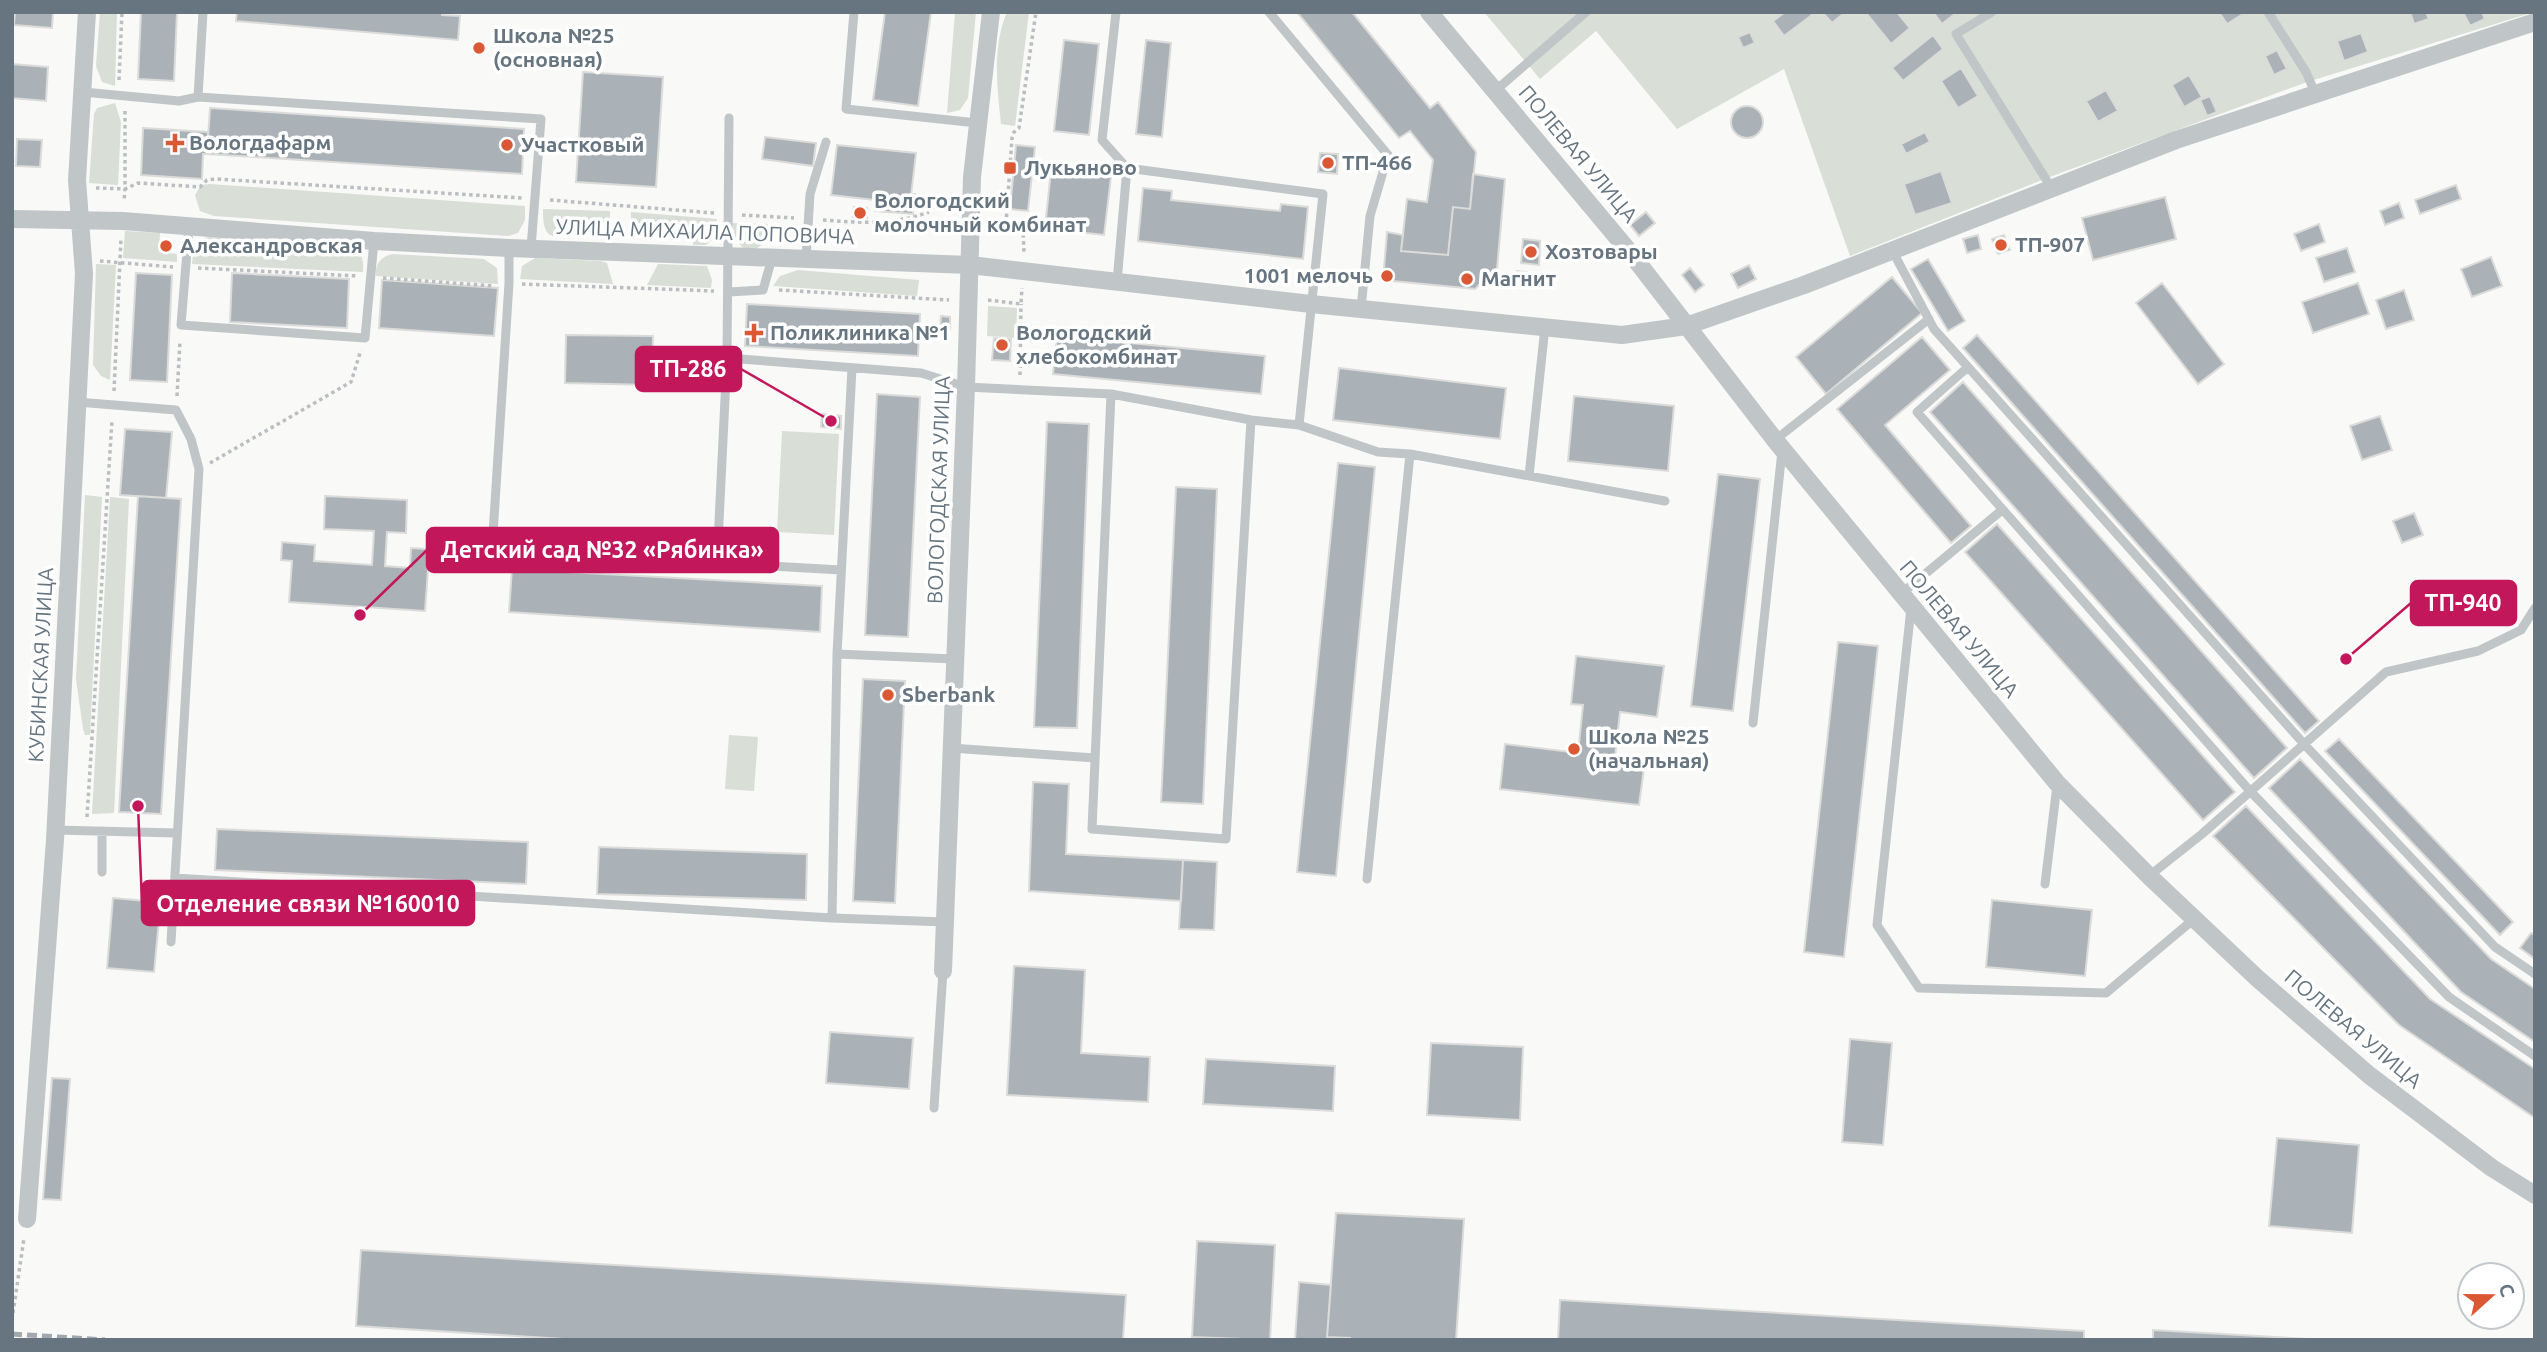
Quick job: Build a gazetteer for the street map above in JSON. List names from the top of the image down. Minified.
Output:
{"streets":{"street":["ПОЛЕВАЯ УЛИЦА","УЛИЦА МИХАИЛА ПОПОВИЧА","ВОЛОГОДСКАЯ УЛИЦА","КУБИНСКАЯ УЛИЦА"]},"crossings":[["ПОЛЕВАЯ УЛИЦА","УЛИЦА МИХАИЛА ПОПОВИЧА"],["УЛИЦА МИХАИЛА ПОПОВИЧА","ВОЛОГОДСКАЯ УЛИЦА"],["УЛИЦА МИХАИЛА ПОПОВИЧА","КУБИНСКАЯ УЛИЦА"]],"places":{"other":["Школа №25 (основная)","Участковый","ТП-466","Вологодский молочный комбинат","ТП-907","Александровская","Хозтовары","1001 мелочь","Магнит","Вологодский хлебокомбинат","ТП-286","Детский сад №32 «Рябинка»","ТП-940","Sberbank","Школа №25 (начальная)","Отделение связи №160010"],"health":["Вологдафарм","Поликлиника №1"],"transit":["Лукьяново"]},"north":"right"}
